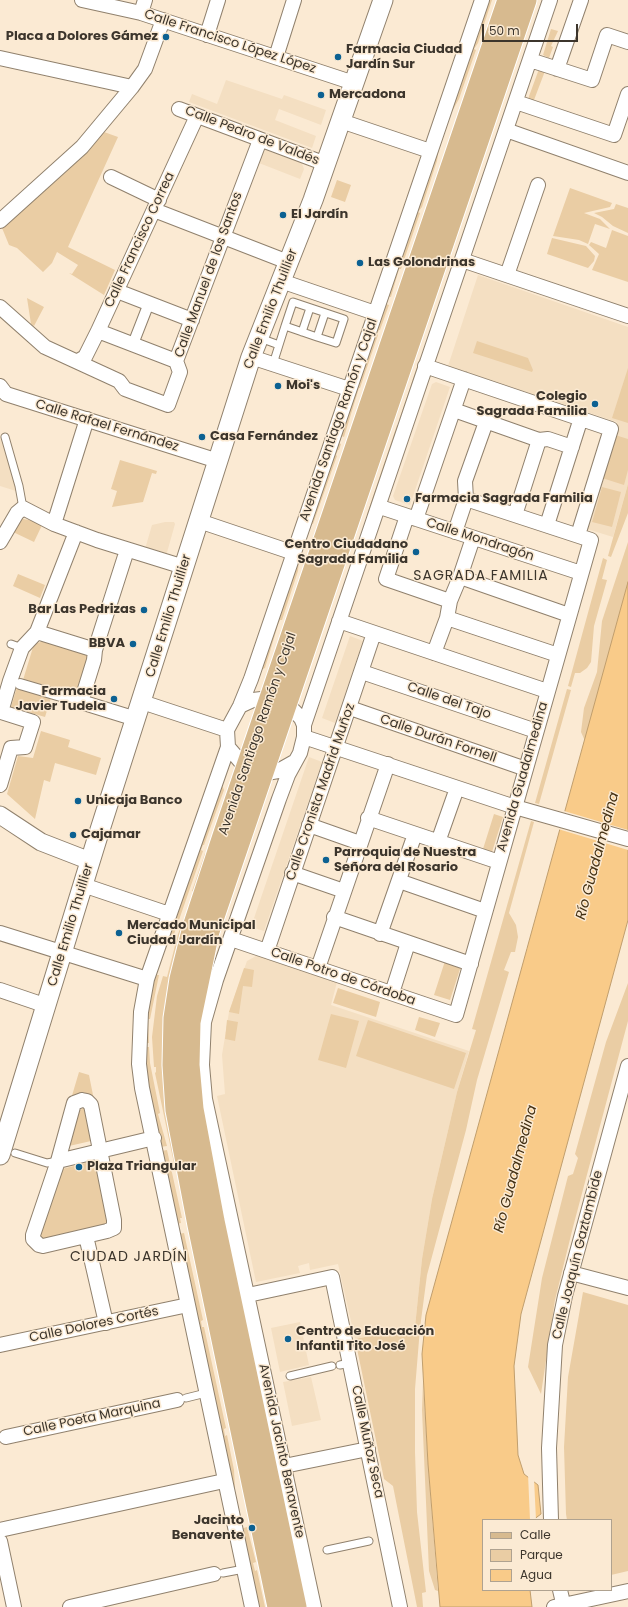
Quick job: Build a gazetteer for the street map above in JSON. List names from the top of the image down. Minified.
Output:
{"streets":{"main road":["Calle Emilio Thuillier","Avenida Santiago Ramón y Cajal","Avenida Jacinto Benavente"],"street":["Calle Francisco López López","Calle Pedro de Valdés","Calle Francisco Correa","Calle Manuel de los Santos","Calle Rafael Fernández","Calle Mondragón","Calle del Tajo","Calle Durán Fornell","Avenida Guadalmedina","Calle Cronista Madrid Muñoz","Calle Potro de Córdoba","Calle Joaquín Gaztambide","Calle Dolores Cortés","Calle Poeta Marquina","Calle Muñoz Seca"]},"crossings":[["Calle Francisco López López","Calle Emilio Thuillier"],["Calle Pedro de Valdés","Calle Francisco Correa"],["Calle Pedro de Valdés","Calle Manuel de los Santos"],["Calle Pedro de Valdés","Calle Emilio Thuillier"],["Calle Francisco Correa","Calle Manuel de los Santos"],["Calle Emilio Thuillier","Calle Rafael Fernández"],["Avenida Santiago Ramón y Cajal","Calle Dolores Cortés"],["Avenida Santiago Ramón y Cajal","Calle Muñoz Seca"],["Avenida Santiago Ramón y Cajal","Avenida Jacinto Benavente"],["Calle Mondragón","Avenida Guadalmedina"],["Calle del Tajo","Avenida Guadalmedina"],["Calle del Tajo","Calle Cronista Madrid Muñoz"],["Calle Durán Fornell","Avenida Guadalmedina"],["Calle Durán Fornell","Calle Cronista Madrid Muñoz"],["Avenida Guadalmedina","Calle Potro de Córdoba"],["Calle Cronista Madrid Muñoz","Calle Potro de Córdoba"],["Calle Muñoz Seca","Avenida Jacinto Benavente"]],"districts":["SAGRADA FAMILIA","CIUDAD JARDÍN"],"water":["Río Guadalmedina"],"places":["Placa a Dolores Gámez","Farmacia Ciudad Jardín Sur","Mercadona","El Jardín","Las Golondrinas","Moi's","Colegio Sagrada Familia","Casa Fernández","Farmacia Sagrada Familia","Centro Ciudadano Sagrada Familia","Bar Las Pedrizas","BBVA","Farmacia Javier Tudela","Unicaja Banco","Cajamar","Parroquia de Nuestra Señora del Rosario","Mercado Municipal Ciudad Jardín","Plaza Triangular","Centro de Educación Infantil Tito José","Jacinto Benavente"],"legend":["Calle","Parque","Agua"],"scale_bar":"50 m"}
